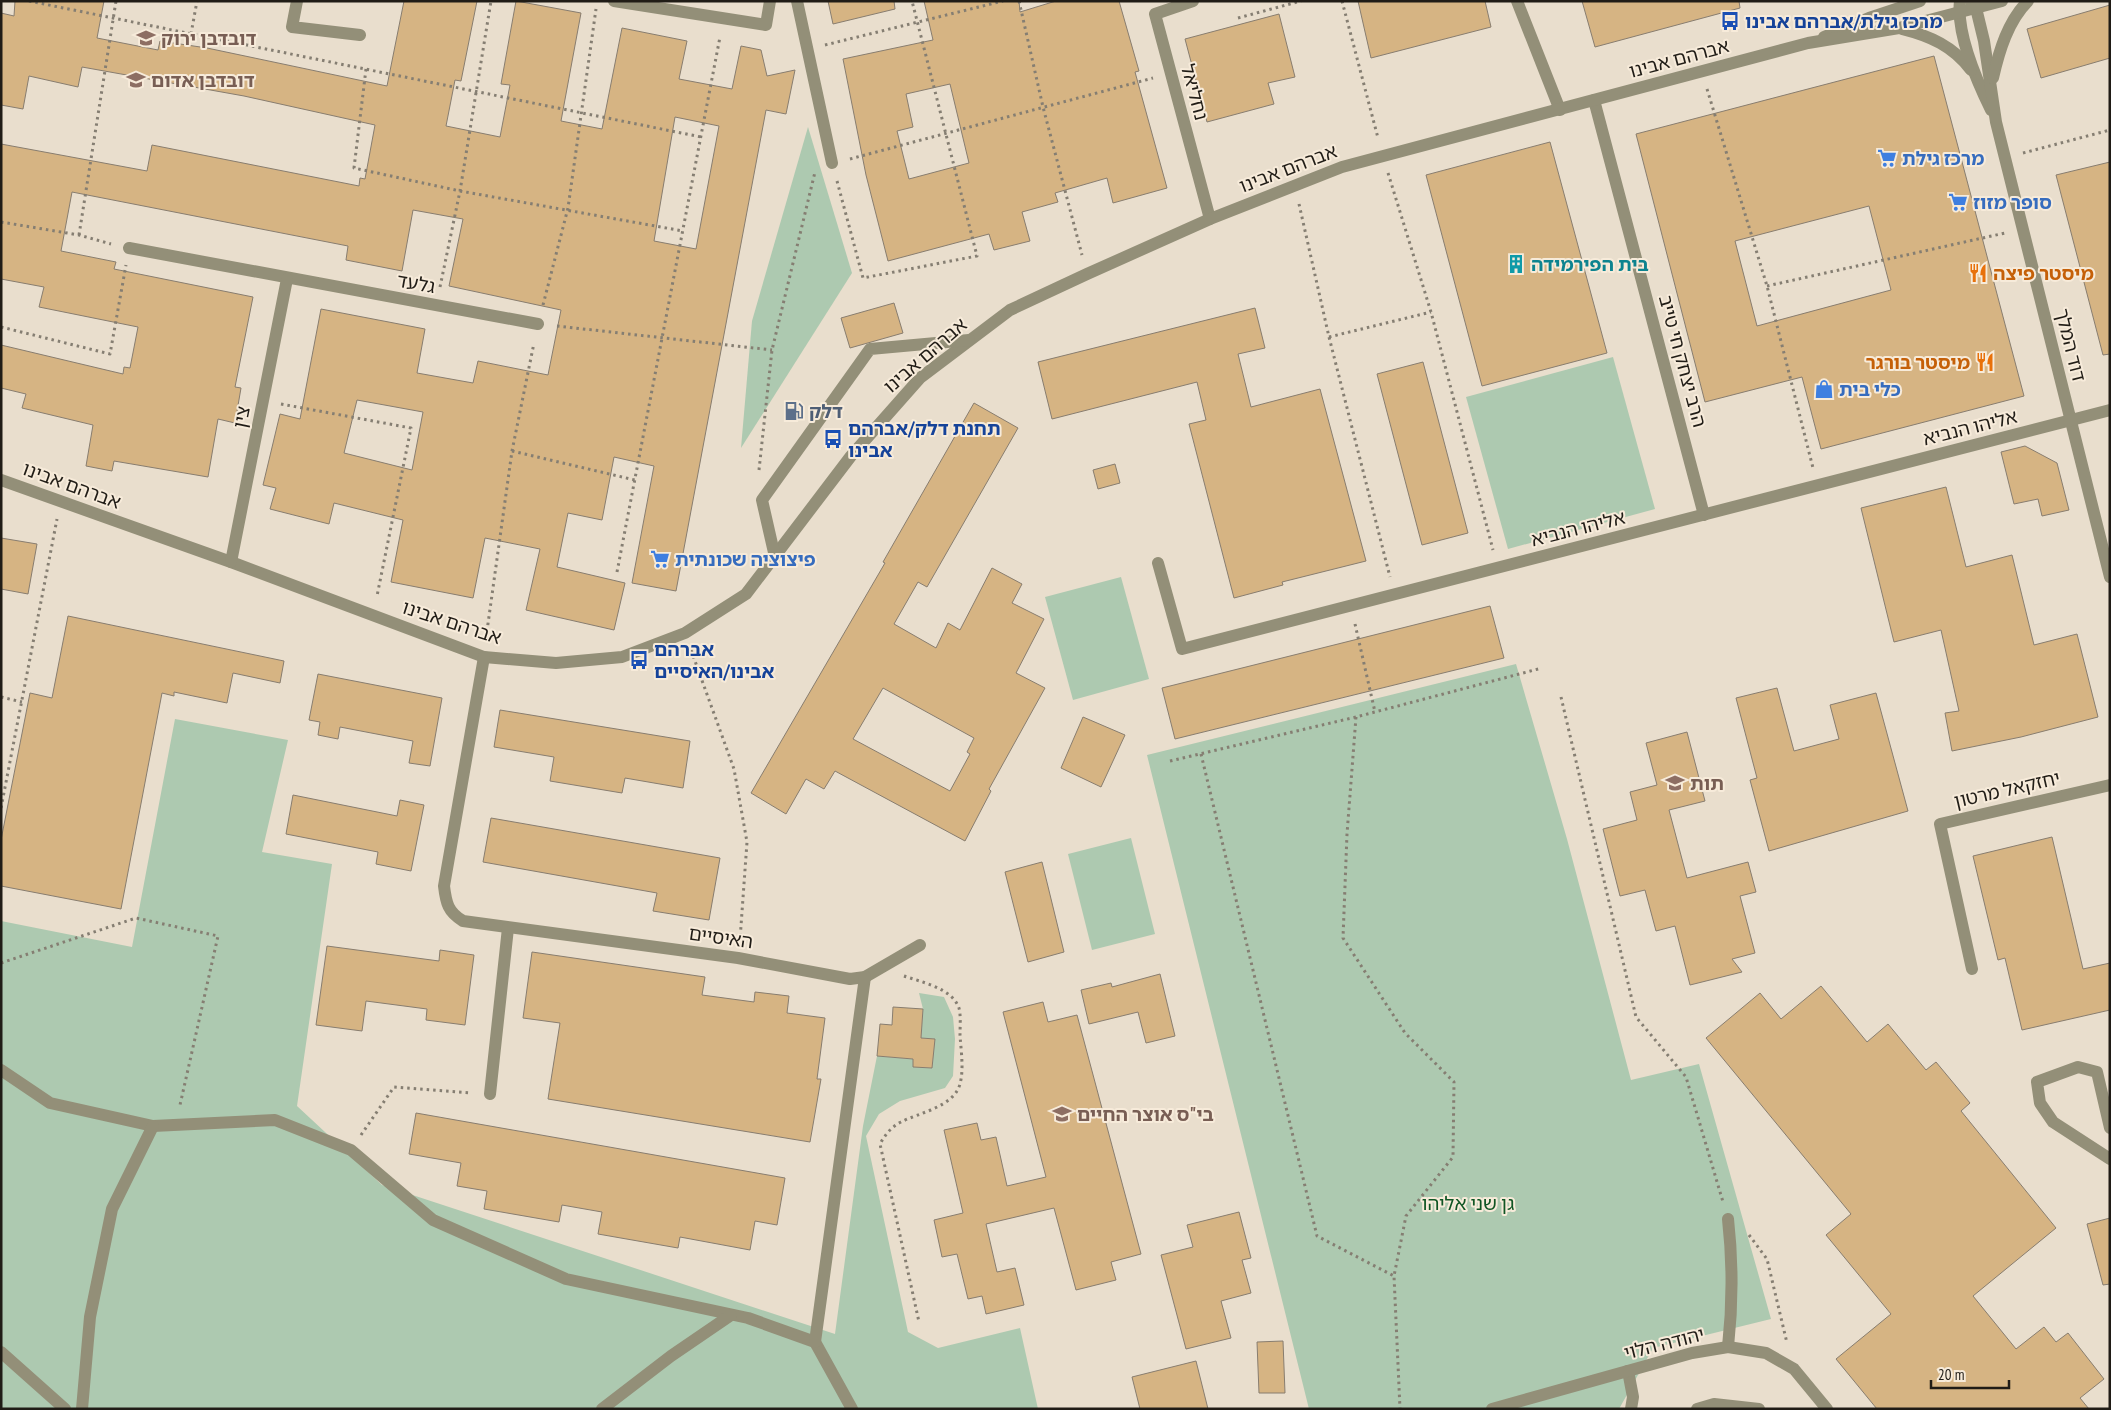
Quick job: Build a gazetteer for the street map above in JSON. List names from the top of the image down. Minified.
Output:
{"streets":{"street":["אברהם אבינו","נחליאל","גלעד","דוד המלך","הרב יצחק חי טייב","צין","אליהו הנביא","יחזקאל מרטון","האיסיים","יהודה הלוי"]},"crossings":[["אברהם אבינו","נחליאל"],["אברהם אבינו","דוד המלך"],["אברהם אבינו","הרב יצחק חי טייב"],["אברהם אבינו","צין"],["אברהם אבינו","האיסיים"],["גלעד","צין"],["דוד המלך","אליהו הנביא"],["הרב יצחק חי טייב","אליהו הנביא"]],"parks":["גן שני אליהו"],"places":{"bus stop":["מרכז גילת/אברהם אבינו","תחנת דלק/אברהם אבינו","אברהם אבינו/האיסיים"],"school or university":["דובדבן ירוק","דובדבן אדום","תות","בי\"ס אוצר החיים"],"supermarket":["מרכז גילת","סופר מזוז","פיצוציה שכונתית"],"building":["בית הפירמידה"],"restaurant":["מיסטר פיצה","מיסטר בורגר"],"shop":["כלי בית"],"fuel station":["דלק"]},"scale_bar":"20 m"}
